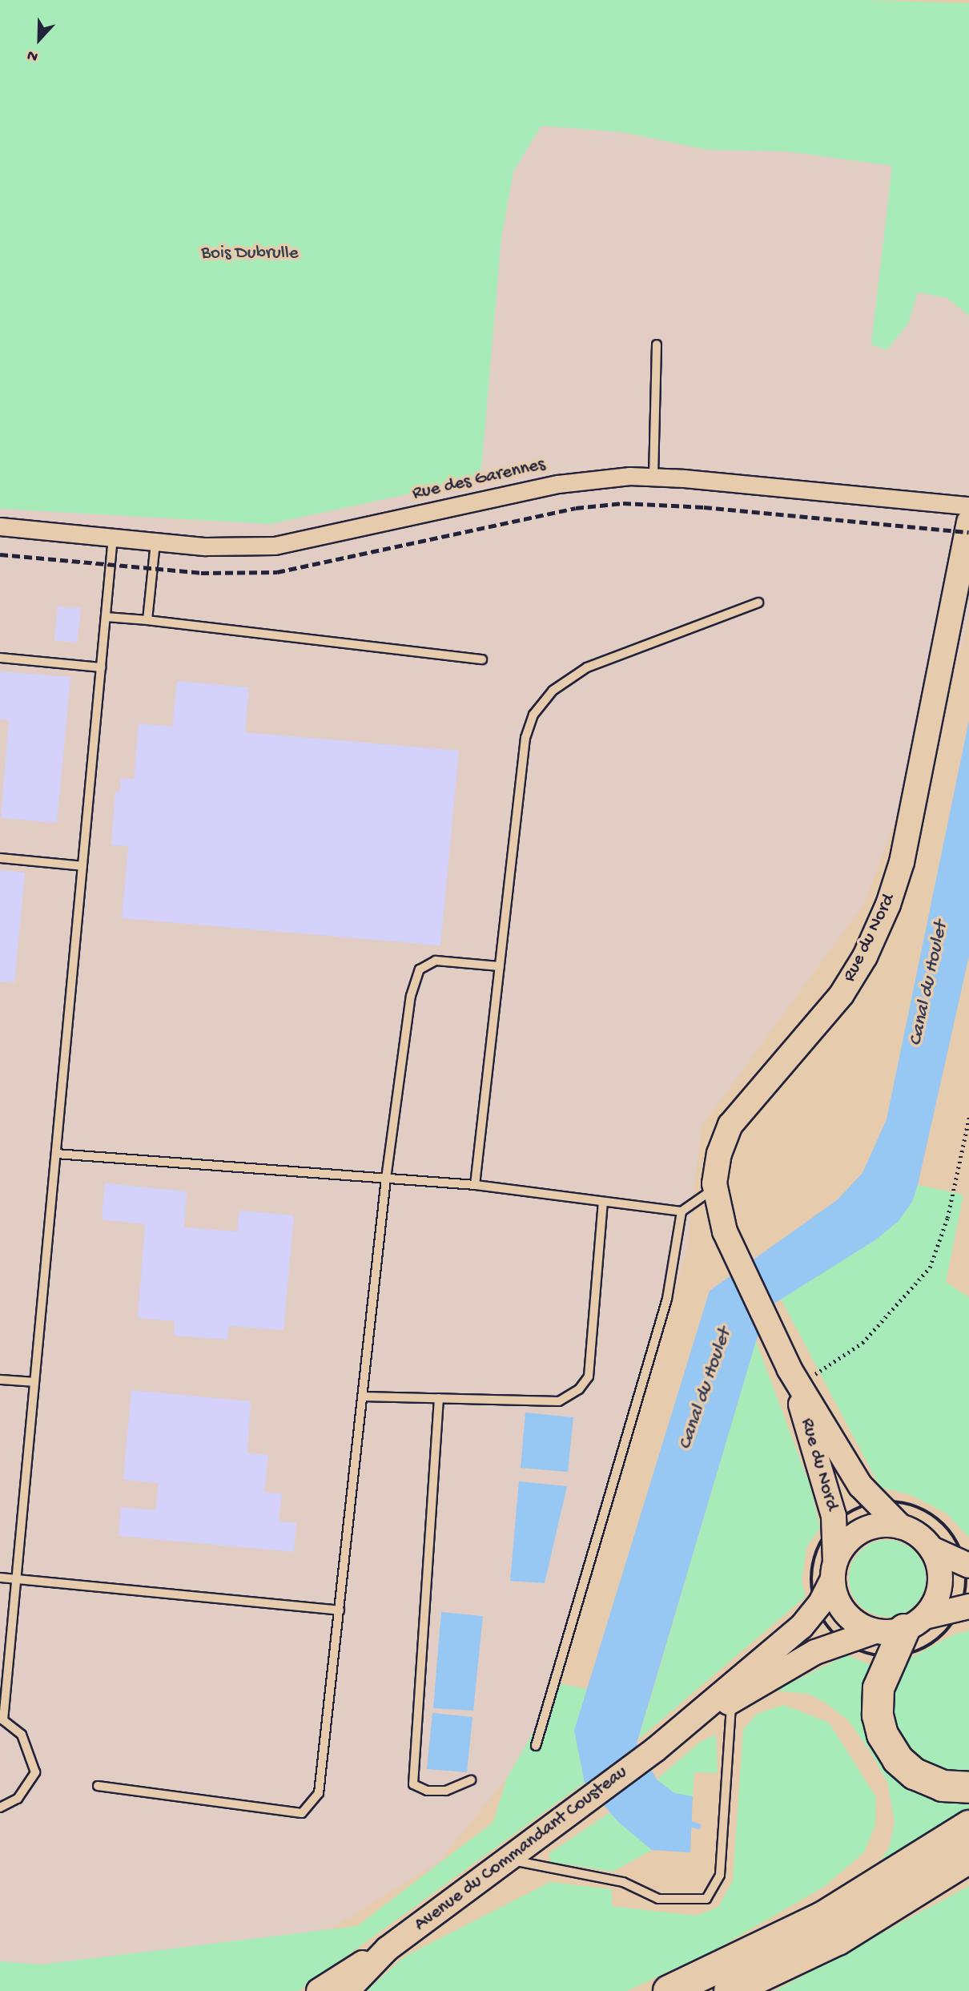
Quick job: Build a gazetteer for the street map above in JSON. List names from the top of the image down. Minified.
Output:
{"streets":{"street":["Rue des Garennes","Rue du Nord","Avenue du Commandant Cousteau"]},"crossings":[["Rue du Nord","Avenue du Commandant Cousteau"]],"water":["Canal du Houlet"],"parks":["Bois Dubrulle"],"north":"bottom"}
